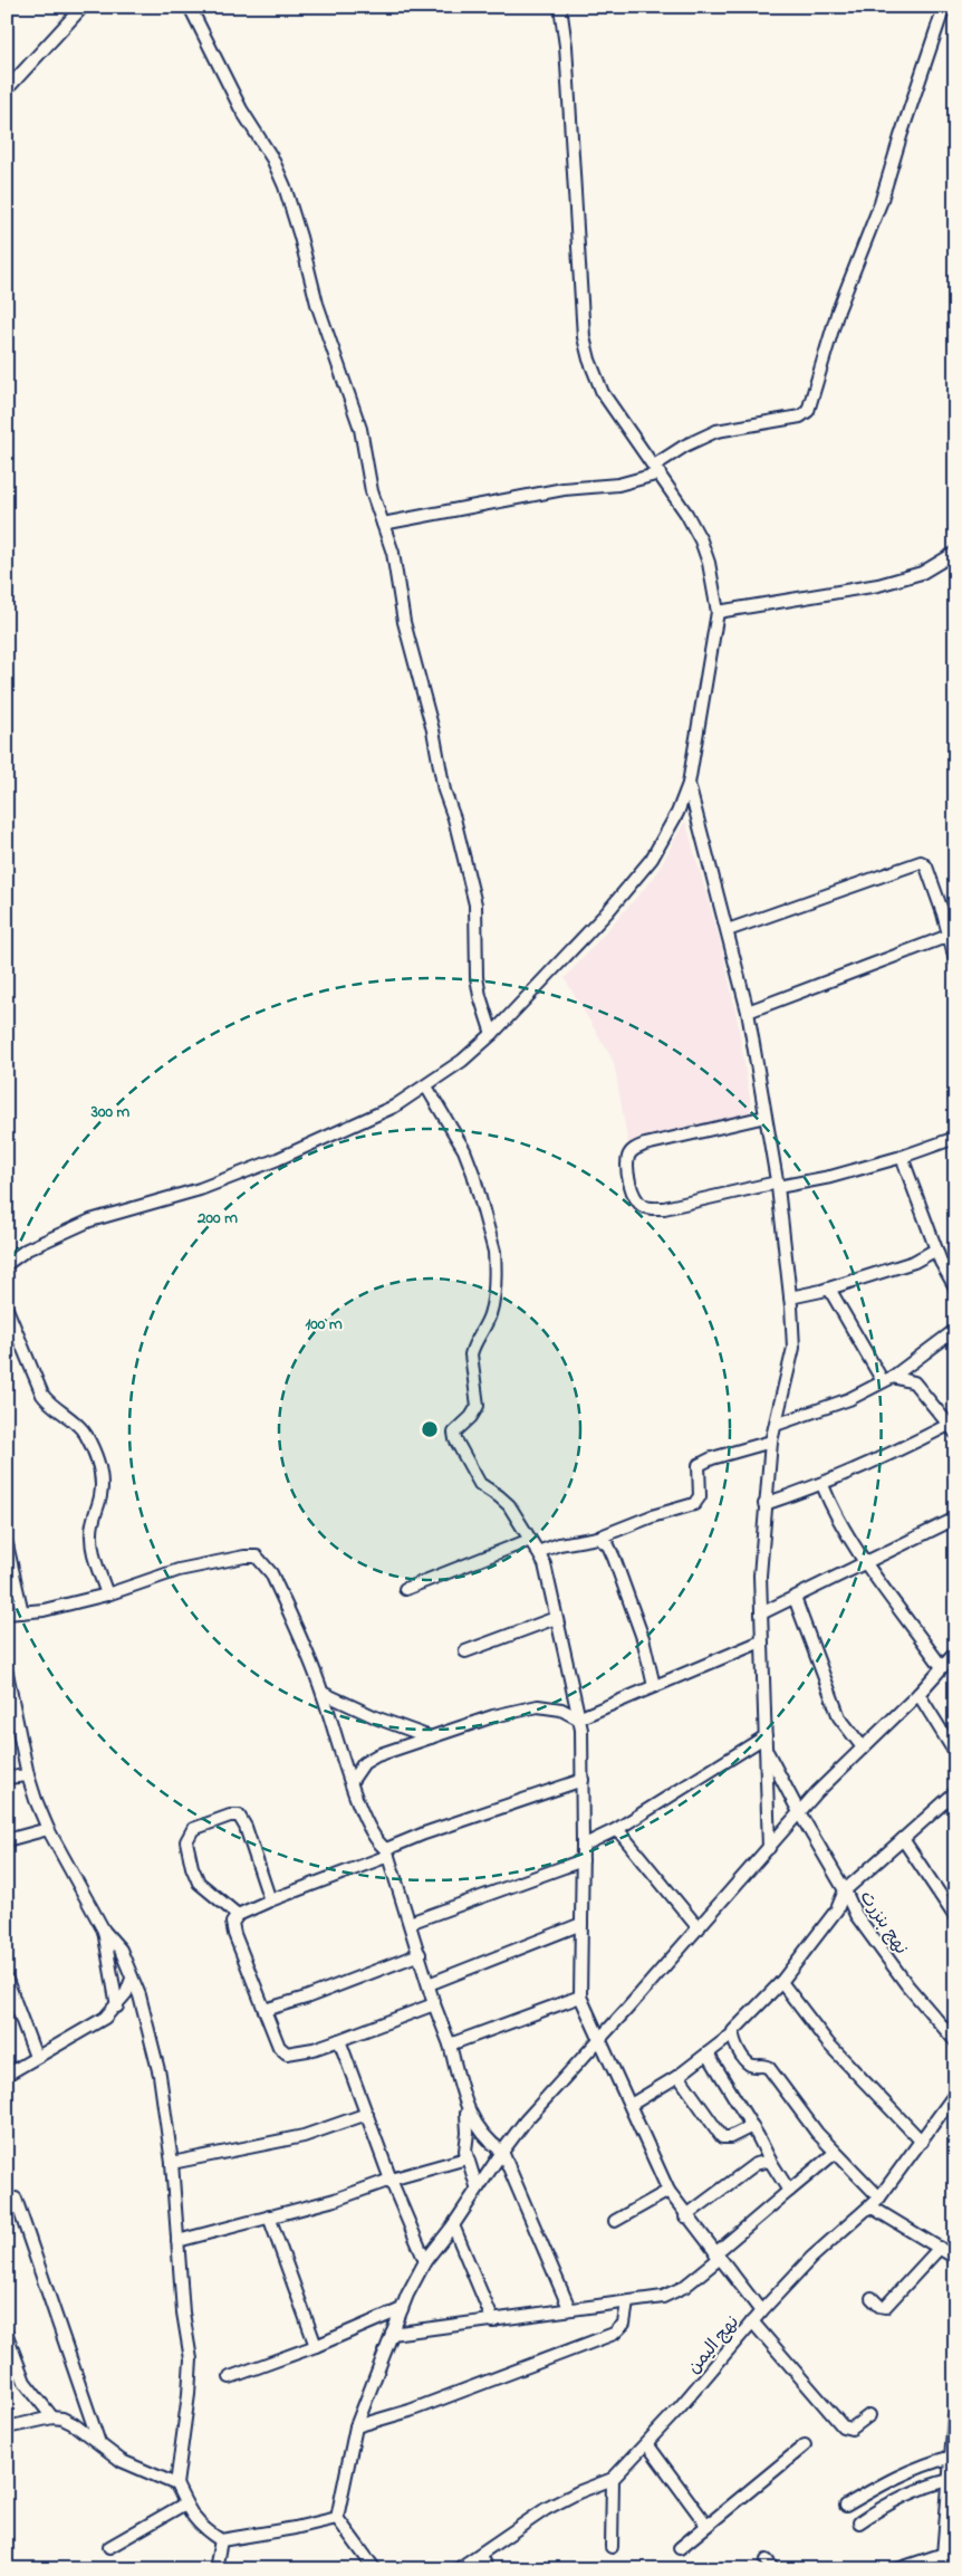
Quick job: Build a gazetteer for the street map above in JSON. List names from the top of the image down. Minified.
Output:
{"streets":{"street":["نهج بنزرت","نهج اليمن"]},"rings":["300 m","200 m","100 m"]}
